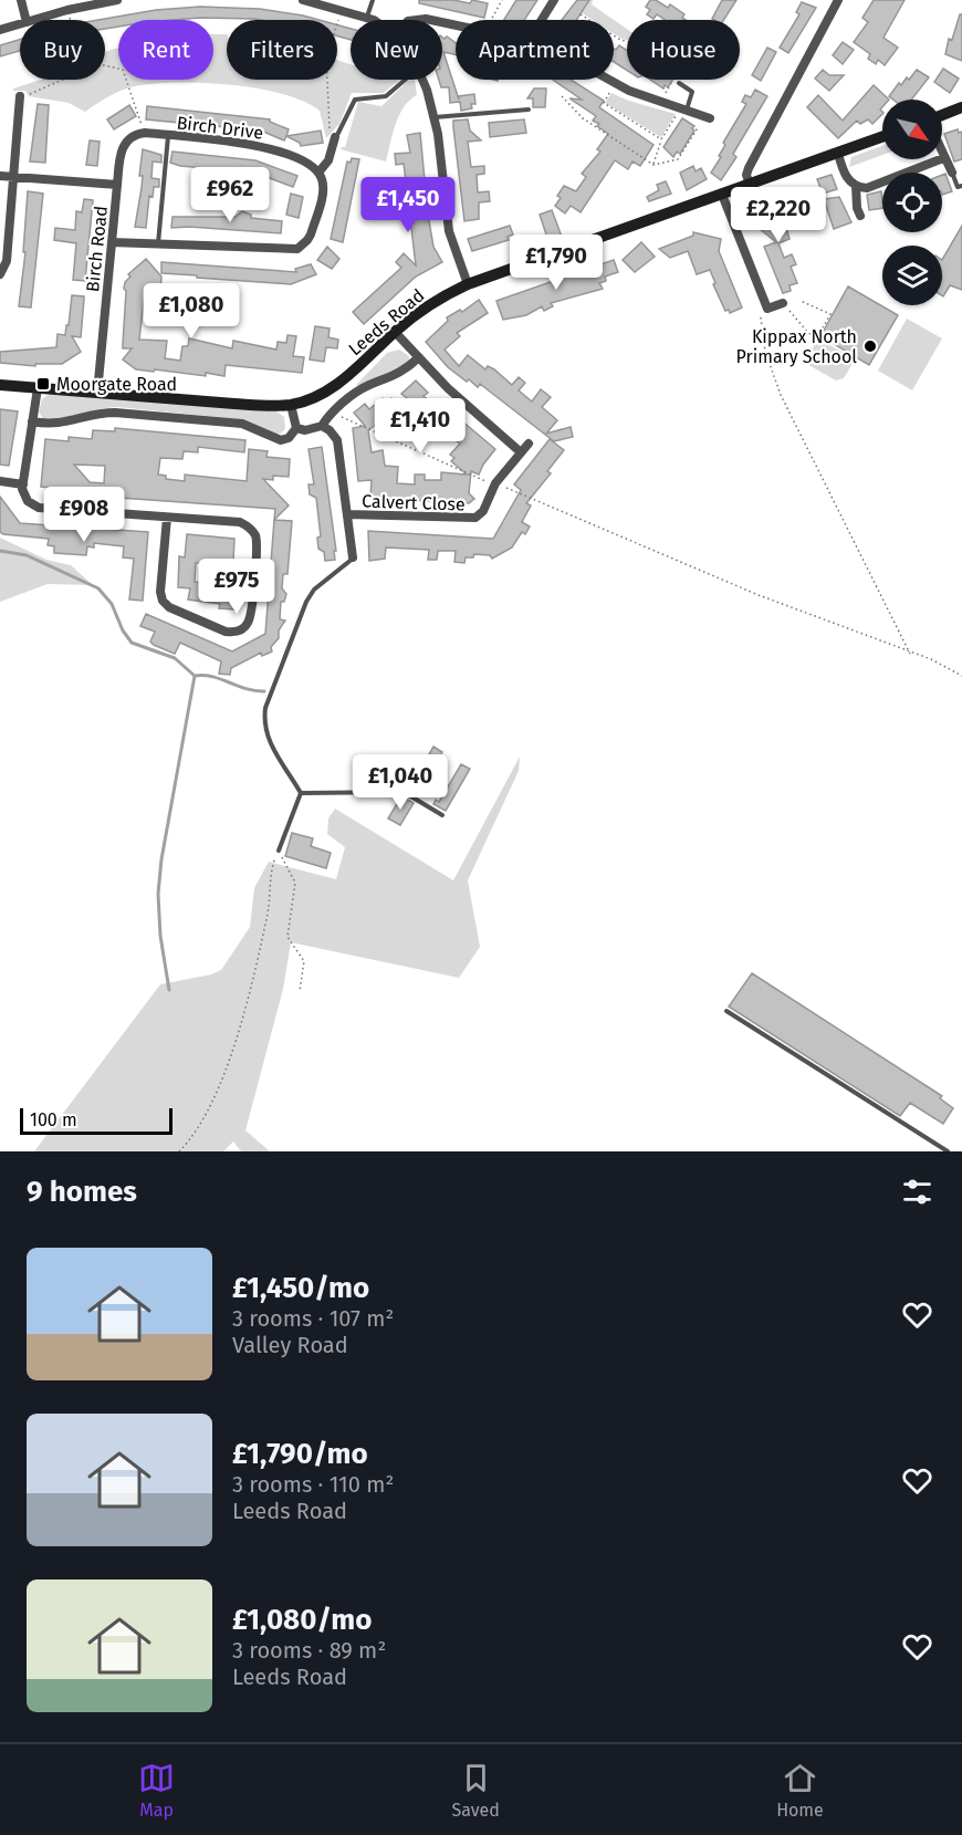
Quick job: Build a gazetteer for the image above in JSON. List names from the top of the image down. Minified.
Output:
{"streets":{"main road":["Leeds Road"],"street":["Birch Drive","Birch Road","Calvert Close"]},"crossings":[["Birch Road","Leeds Road"]],"places":{"other":["Kippax North Primary School"],"transit":["Moorgate Road"]},"scale_bar":"100 m","north":"bottom right","page":{"chip":["Buy","Rent","Filters","New","Apartment","House"],"price":["£962","£1,450","£2,220","£1,790","£1,080","£1,410","£908","£975","£1,040"],"scale":"100 m","heading":"9 homes","list":[{"name":"£1,450/mo","note":"3 rooms · 107 m² · Valley Road"},{"name":"£1,790/mo","note":"3 rooms · 110 m² · Leeds Road"},{"name":"£1,080/mo","note":"3 rooms · 89 m² · Leeds Road"}],"tabs":["Map","Saved","Home"]}}
